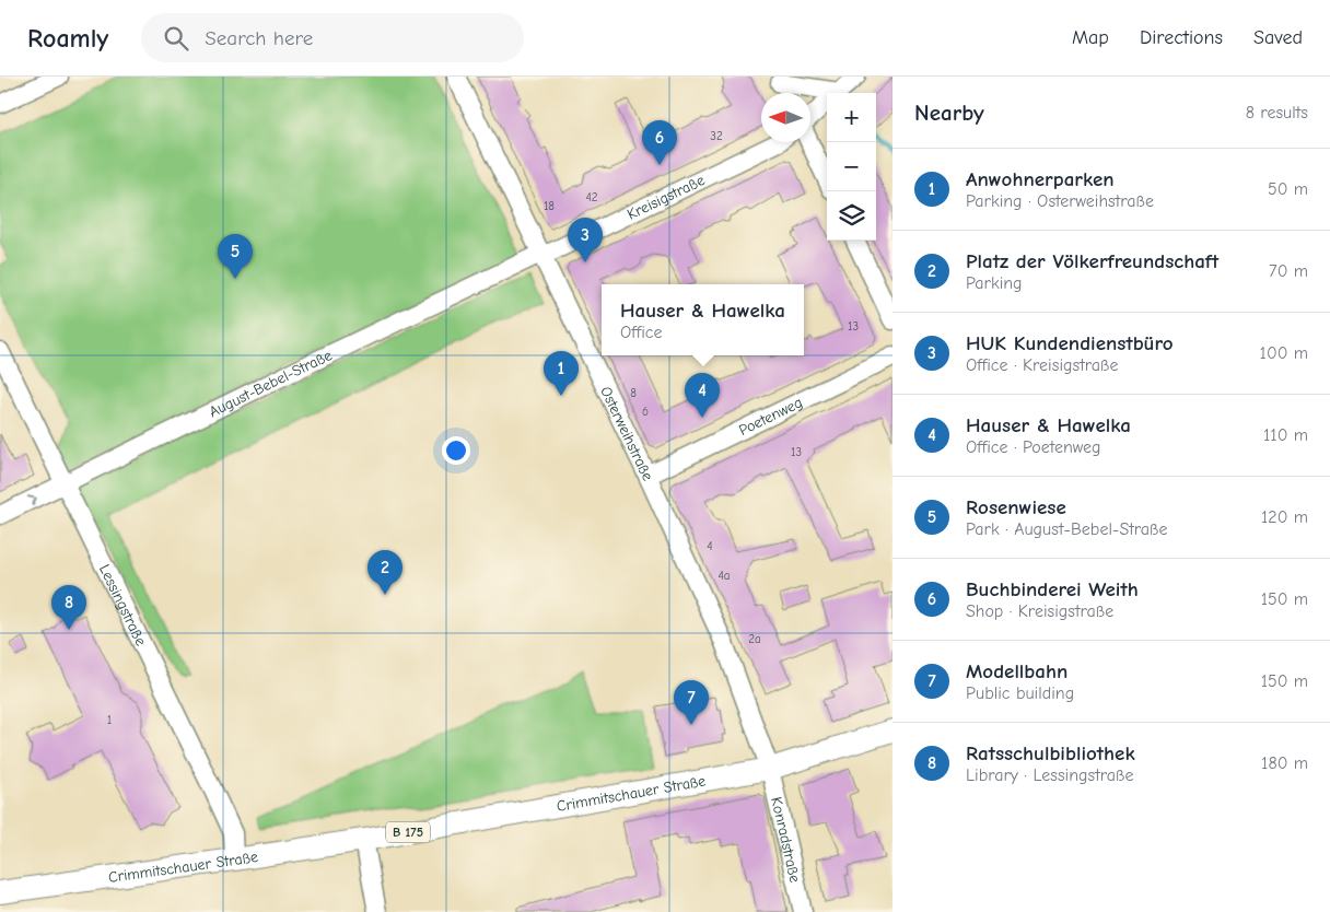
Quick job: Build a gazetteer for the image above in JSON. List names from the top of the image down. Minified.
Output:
{"streets":{"main road":["Crimmitschauer Straße","B 175"],"street":["Kreisigstraße","August-Bebel-Straße","Poetenweg","Osterweihstraße","Lessingstraße","Konradstraße"]},"crossings":[["Kreisigstraße","August-Bebel-Straße"],["Kreisigstraße","Osterweihstraße"],["August-Bebel-Straße","Osterweihstraße"],["August-Bebel-Straße","Lessingstraße"],["Poetenweg","Osterweihstraße"],["Osterweihstraße","Crimmitschauer Straße"],["Osterweihstraße","Konradstraße"],["Lessingstraße","Crimmitschauer Straße"],["Crimmitschauer Straße","Konradstraße"]],"house_numbers":["32","42","18","13","8","6","13","4","4a","2a","1"],"north":"left","page":{"header":"Roamly","search":"Search here","nav":["Map","Directions","Saved"],"heading":["Nearby","8 results"],"map_buttons":["+","−"],"pins":["6","3","5","1","4","2","8","7"],"list":[{"mark":"1","name":"Anwohnerparken","note":"Parking · Osterweihstraße","value":"50 m"},{"mark":"2","name":"Platz der Völkerfreundschaft","note":"Parking","value":"70 m"},{"mark":"3","name":"HUK Kundendienstbüro","note":"Office · Kreisigstraße","value":"100 m"},{"mark":"4","name":"Hauser & Hawelka","note":"Office · Poetenweg","value":"110 m"},{"mark":"5","name":"Rosenwiese","note":"Park · August-Bebel-Straße","value":"120 m"},{"mark":"6","name":"Buchbinderei Weith","note":"Shop · Kreisigstraße","value":"150 m"},{"mark":"7","name":"Modellbahn","note":"Public building","value":"150 m"},{"mark":"8","name":"Ratsschulbibliothek","note":"Library · Lessingstraße","value":"180 m"}],"popup":["Hauser & Hawelka","Office"]}}
